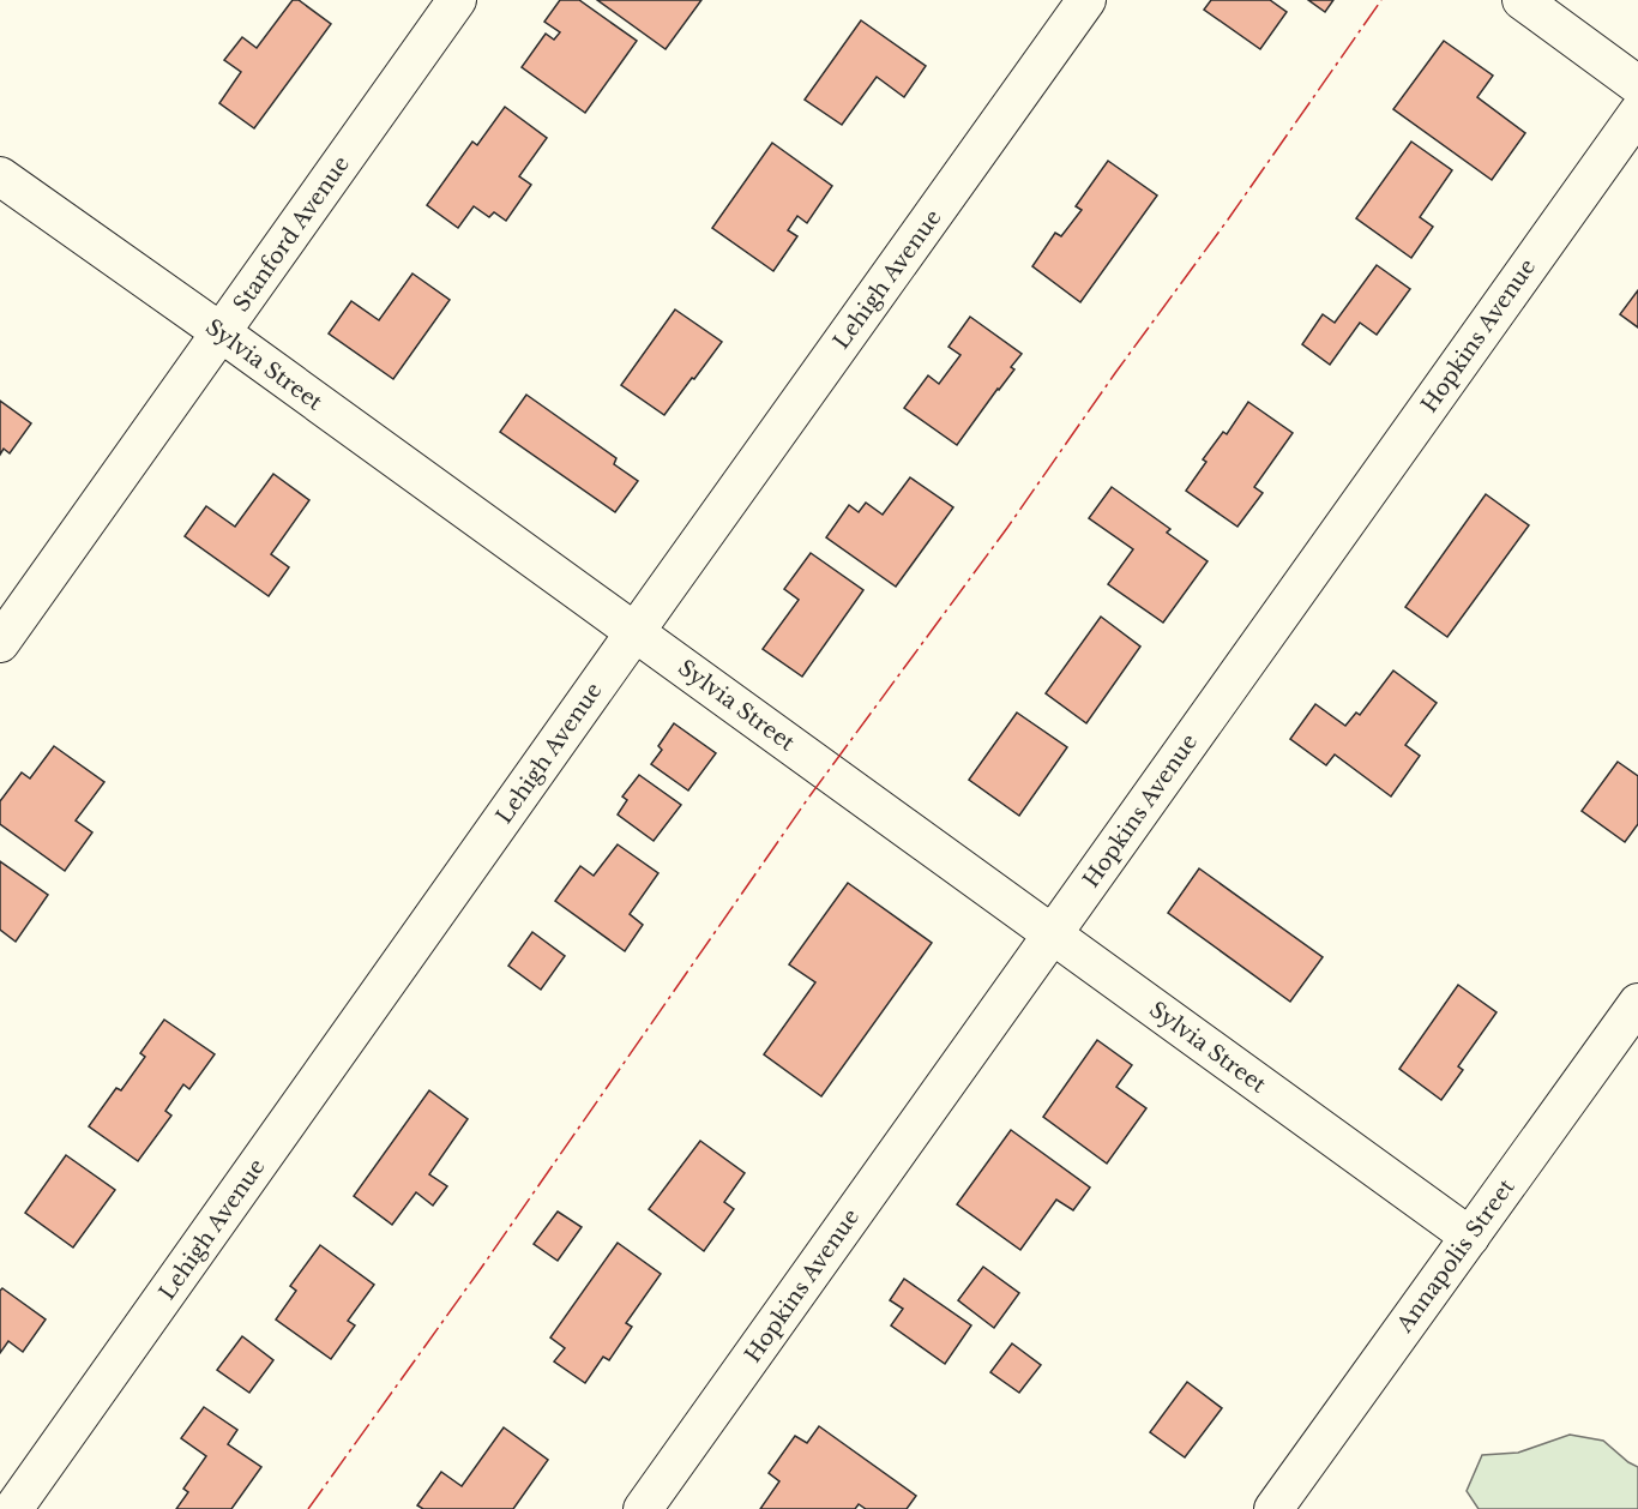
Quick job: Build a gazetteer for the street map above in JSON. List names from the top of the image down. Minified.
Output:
{"streets":{"street":["Stanford Avenue","Lehigh Avenue","Hopkins Avenue","Sylvia Street","Annapolis Street"]},"crossings":[["Stanford Avenue","Sylvia Street"],["Lehigh Avenue","Sylvia Street"],["Hopkins Avenue","Sylvia Street"],["Sylvia Street","Annapolis Street"]]}
